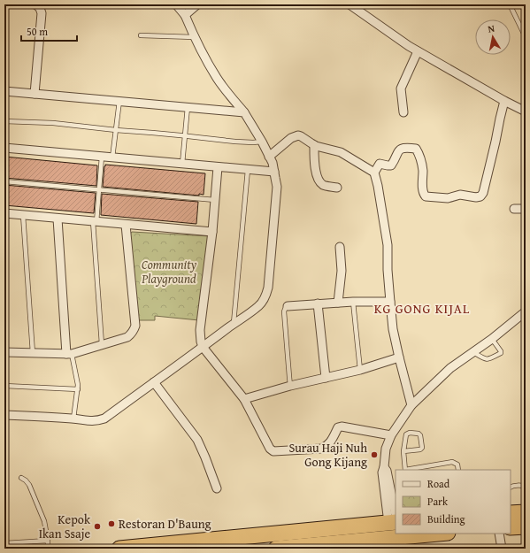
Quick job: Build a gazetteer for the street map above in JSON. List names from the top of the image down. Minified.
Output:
{"districts":["KG GONG KIJAL"],"parks":["Community Playground"],"places":["Surau Haji Nuh Gong Kijang","Restoran D'Baung","Kepok Ikan Ssaje"],"legend":["Road","Park","Building"],"scale_bar":"50 m","north":"top"}
